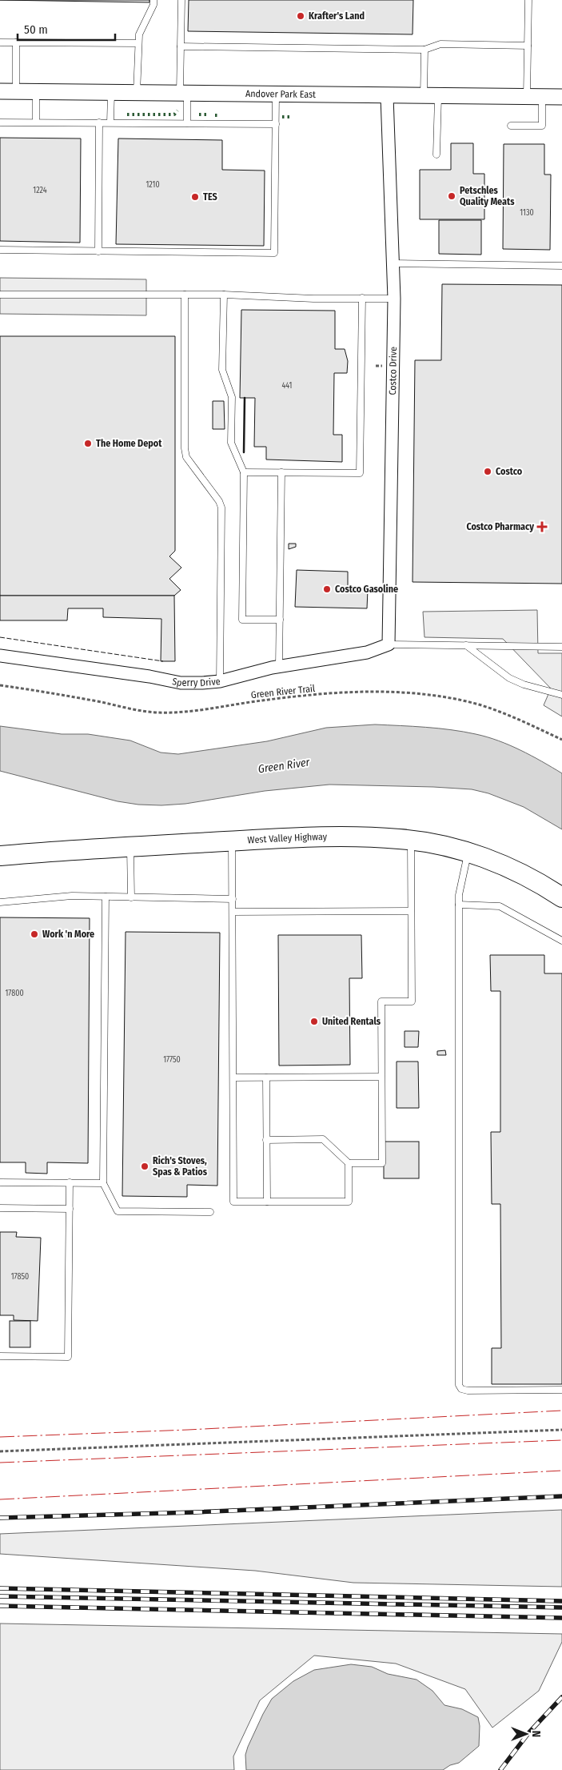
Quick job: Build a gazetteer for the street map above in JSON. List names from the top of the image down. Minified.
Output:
{"streets":{"main road":["West Valley Highway"],"street":["Andover Park East","Costco Drive","Sperry Drive"],"path":["Green River Trail"]},"crossings":[["Andover Park East","Costco Drive"],["Costco Drive","Sperry Drive"]],"water":["Green River"],"places":{"other":["Krafter's Land","Petschles Quality Meats","TES","The Home Depot","Costco","Costco Gasoline","Work 'n More","United Rentals","Rich's Stoves, Spas & Patios"],"health":["Costco Pharmacy"]},"house_numbers":["1210","1224","1130","441","17800","17750","17850"],"scale_bar":"50 m","north":"right"}
